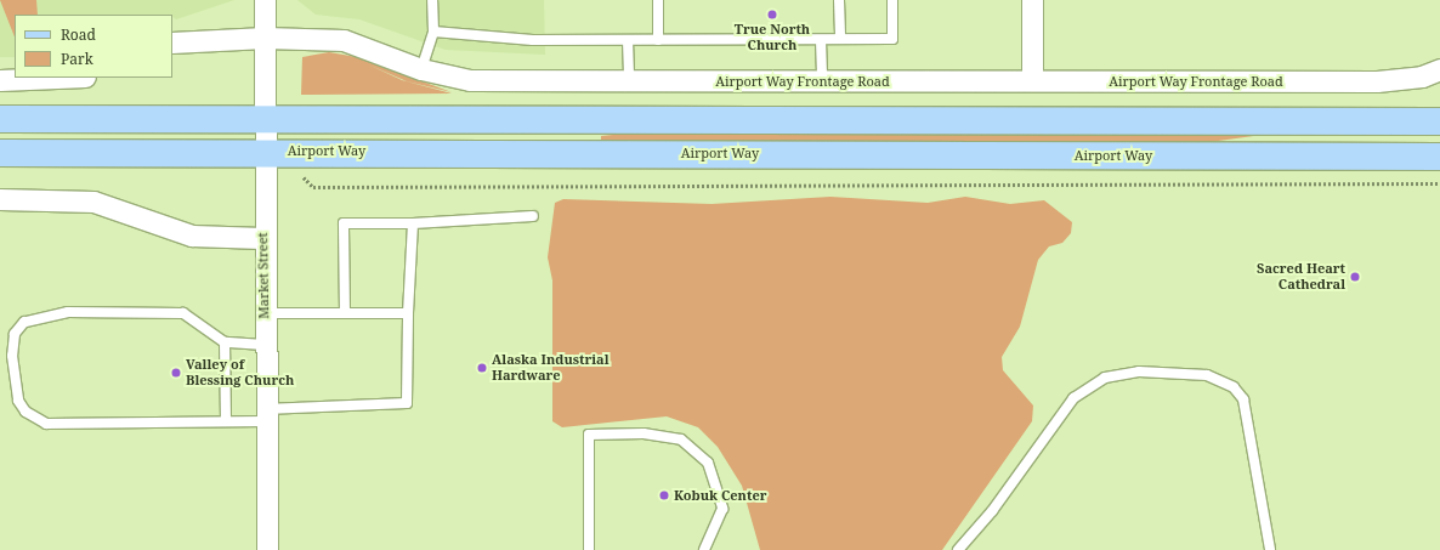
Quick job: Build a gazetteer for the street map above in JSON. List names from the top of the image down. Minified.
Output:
{"streets":{"main road":["Airport Way"],"street":["Airport Way Frontage Road","Market Street"]},"crossings":[["Airport Way Frontage Road","Market Street"],["Airport Way","Market Street"]],"places":["True North Church","Sacred Heart Cathedral","Alaska Industrial Hardware","Valley of Blessing Church","Kobuk Center"],"legend":["Road","Park"]}
